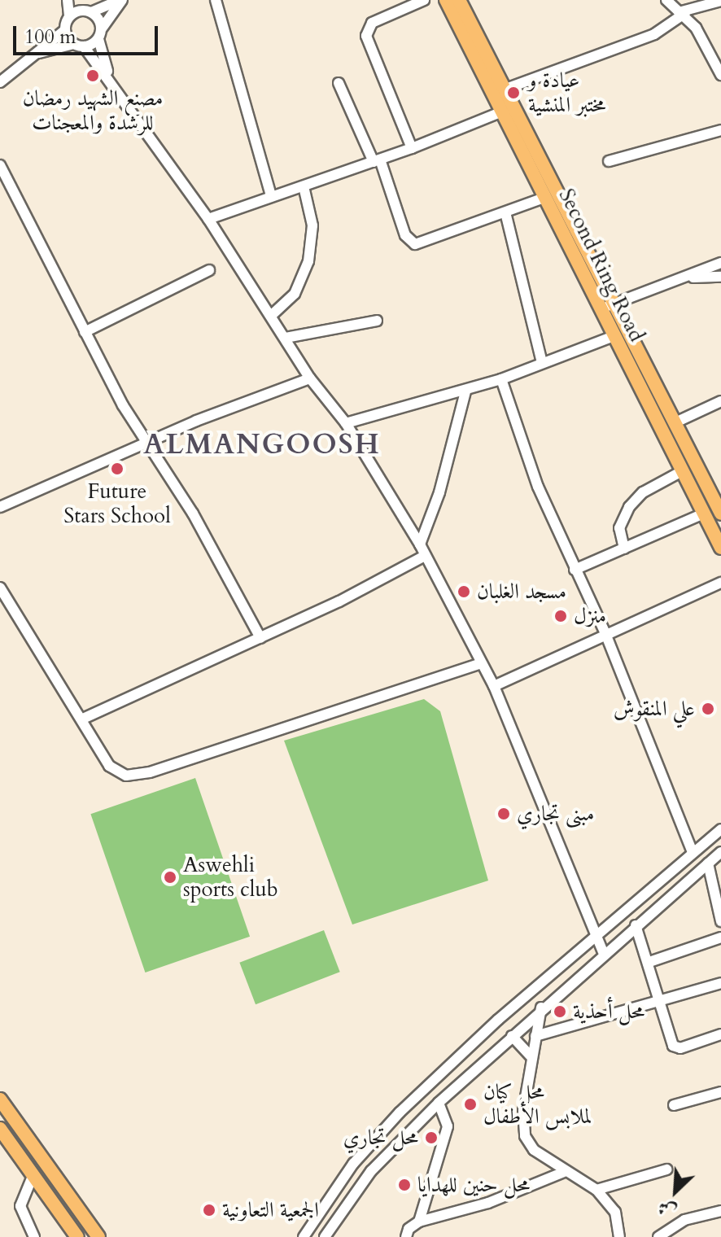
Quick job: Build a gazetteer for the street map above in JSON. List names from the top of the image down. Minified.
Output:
{"streets":{"main road":["Second Ring Road"]},"districts":["ALMANGOOSH"],"places":["مصنع الشهيد رمضان للرشدة والمعجنات","عيادة و مختبر المنشية","Future Stars School","مسجد الغلبان","منزل","علي المنقوش","مبنى تجاري","Aswehli sports club","محل أحذية","محل كيان لملابس الأطفال","محل تجاري","محل حنين للهدايا","الجمعية التعاونية"],"scale_bar":"100 m","north":"bottom left"}
